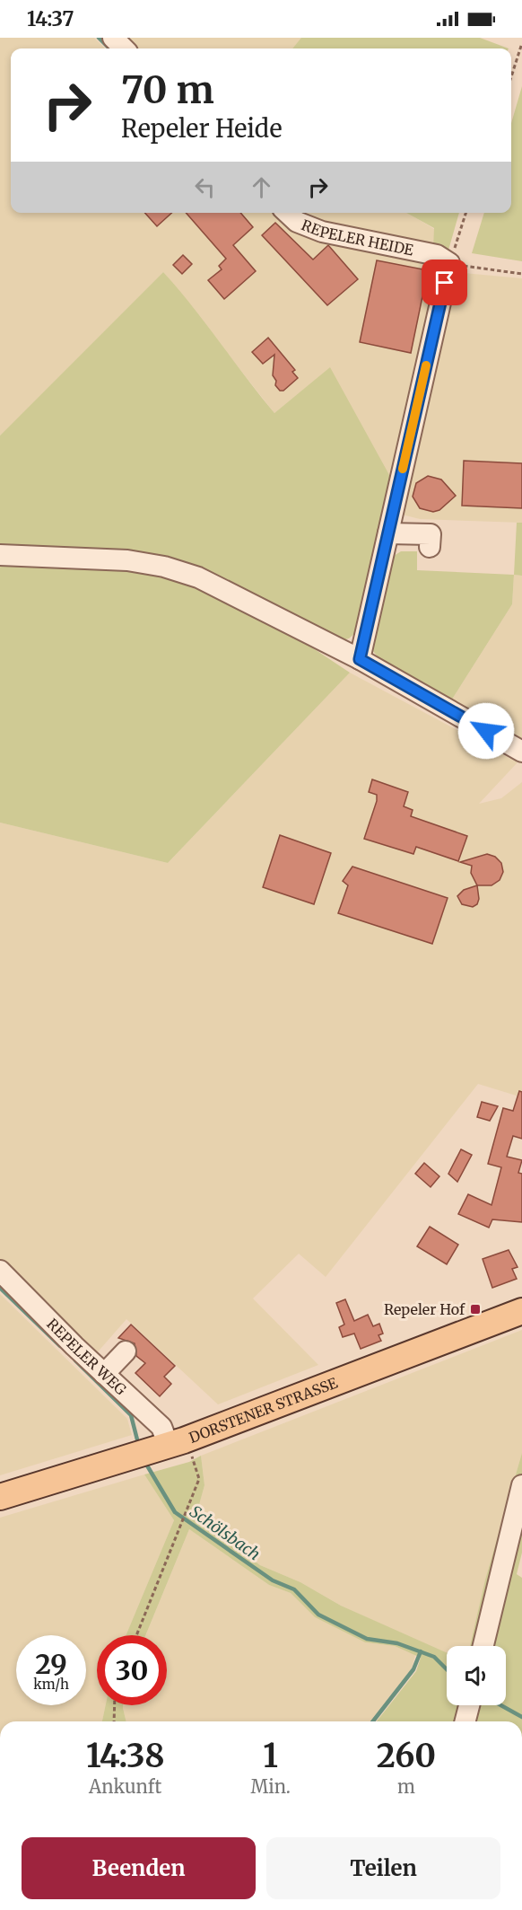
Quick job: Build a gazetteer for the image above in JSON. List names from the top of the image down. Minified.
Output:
{"streets":{"main road":["DORSTENER STRASSE"],"street":["REPELER HEIDE","REPELER WEG"]},"crossings":[["REPELER WEG","DORSTENER STRASSE"]],"water":["Schölsbach"],"places":{"transit":["Repeler Hof"]},"page":{"status":"14:37","turn":["70 m","Repeler Heide"],"speed":"29 km/h","limit":"30","eta":["14:38","Ankunft","1","Min.","260","m"],"buttons":["Beenden","Teilen"]}}
